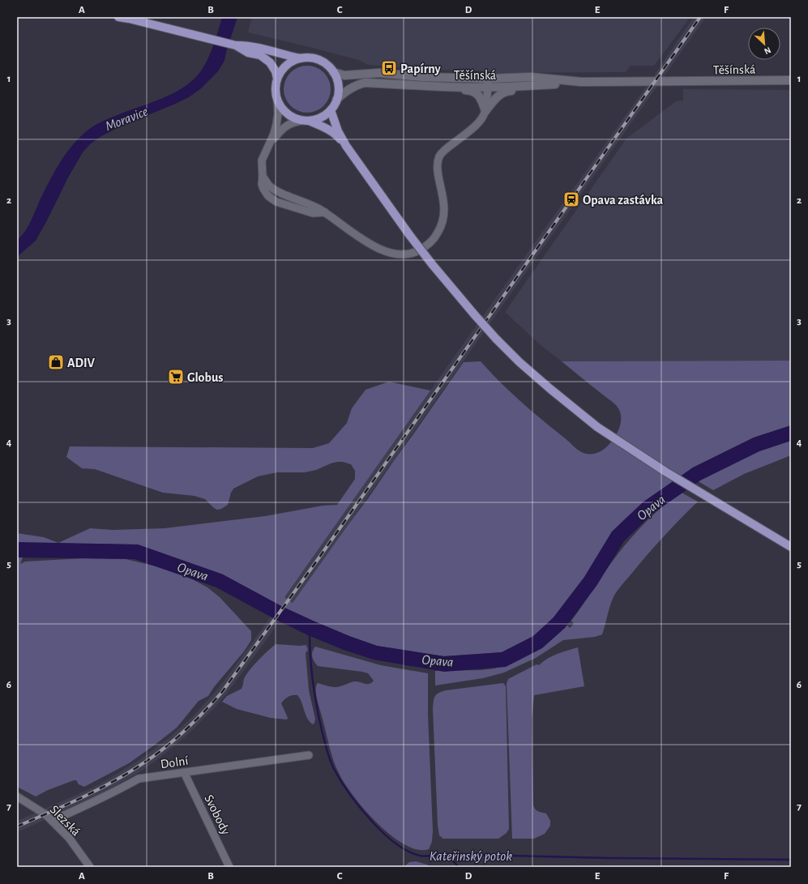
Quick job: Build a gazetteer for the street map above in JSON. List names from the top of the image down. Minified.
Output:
{"streets":{"main road":["Těšínská"],"street":["Dolní","Svobody","Slezská"]},"crossings":[["Dolní","Svobody"],["Dolní","Slezská"]],"water":["Moravice","Opava","Kateřinský potok"],"places":{"bus stop":["Papírny"],"station":["Opava zastávka"],"shop":["ADIV"],"supermarket":["Globus"]},"north":"bottom right","grid":{"columns":["A","B","C","D","E","F"],"rows":["1","2","3","4","5","6","7"]}}
